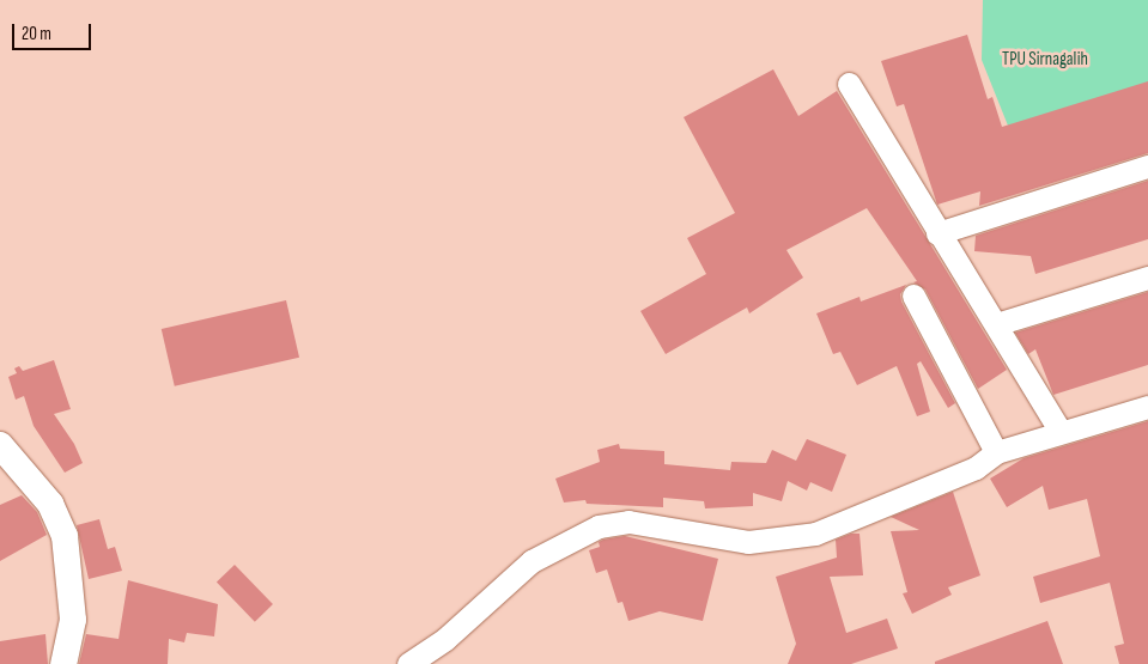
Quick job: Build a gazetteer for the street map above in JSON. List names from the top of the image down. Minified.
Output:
{"parks":["TPU Sirnagalih"],"scale_bar":"20 m"}
